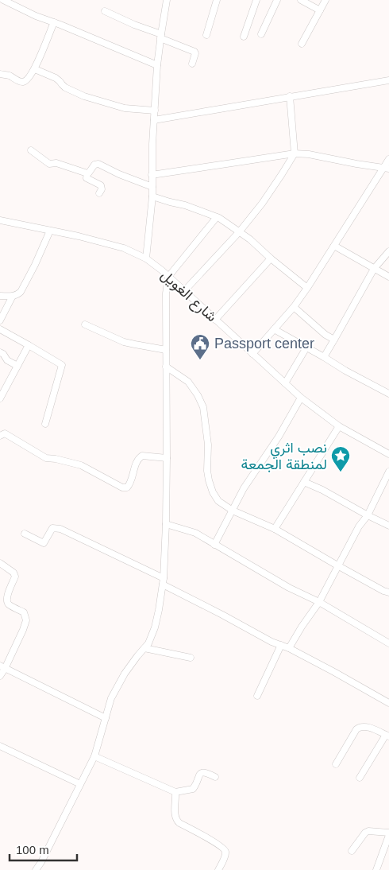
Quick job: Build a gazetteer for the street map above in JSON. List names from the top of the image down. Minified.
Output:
{"streets":{"street":["شارع الغويل"]},"places":{"public building":["Passport center"],"place":["نصب اثري لمنطقة الجمعة"]},"scale_bar":"100 m"}
